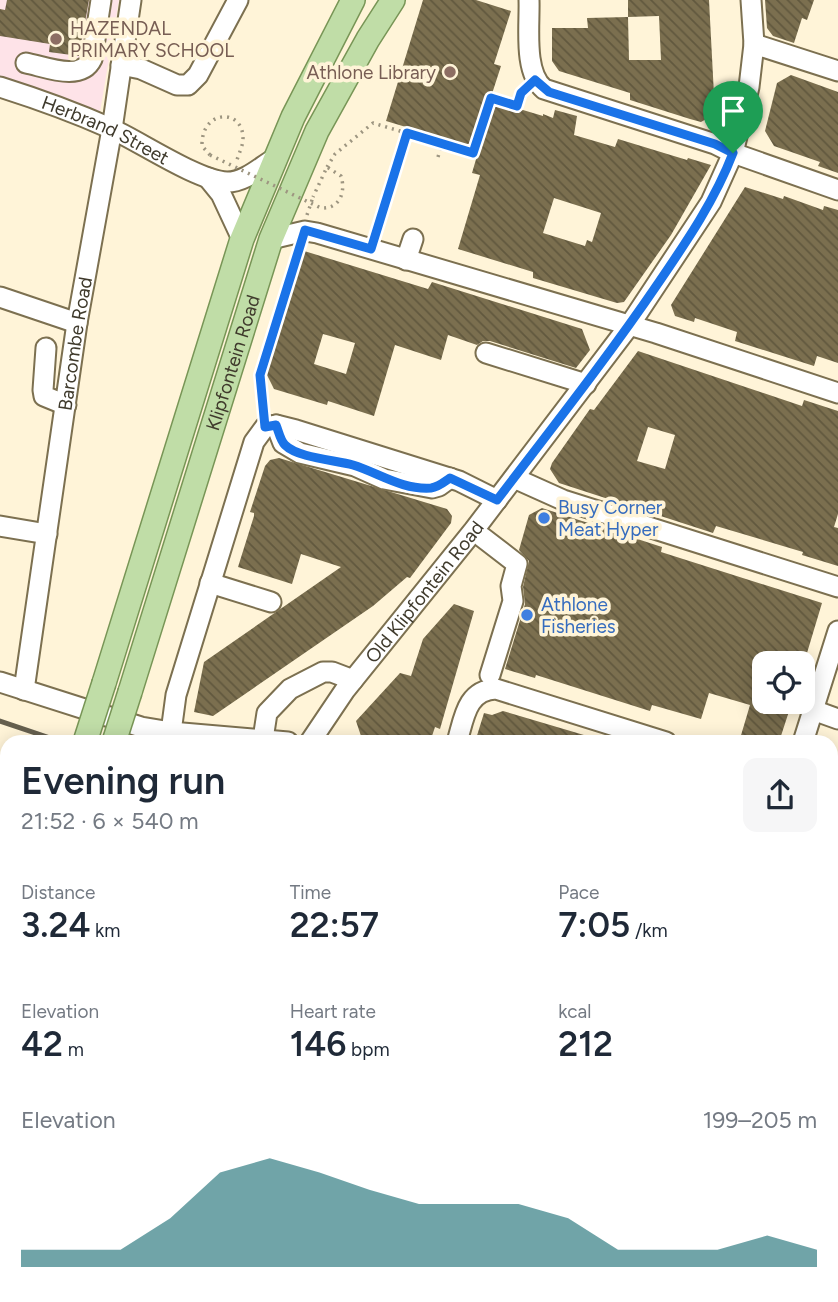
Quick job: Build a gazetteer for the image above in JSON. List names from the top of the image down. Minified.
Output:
{"streets":{"main road":["Klipfontein Road"],"street":["Herbrand Street","Barcombe Road","Old Klipfontein Road"]},"crossings":[["Herbrand Street","Barcombe Road"],["Herbrand Street","Klipfontein Road"]],"places":["HAZENDAL PRIMARY SCHOOL","Athlone Library","Busy Corner Meat Hyper","Athlone Fisheries"],"page":{"heading":["Evening run","21:52 · 6 × 540 m"],"stats":[["Distance","3.24 km"],["Time","22:57"],["Pace","7:05 /km"],["Elevation","42 m"],["Heart rate","146 bpm"],["kcal","212"]],"chart":["Elevation","199–205 m"]}}
